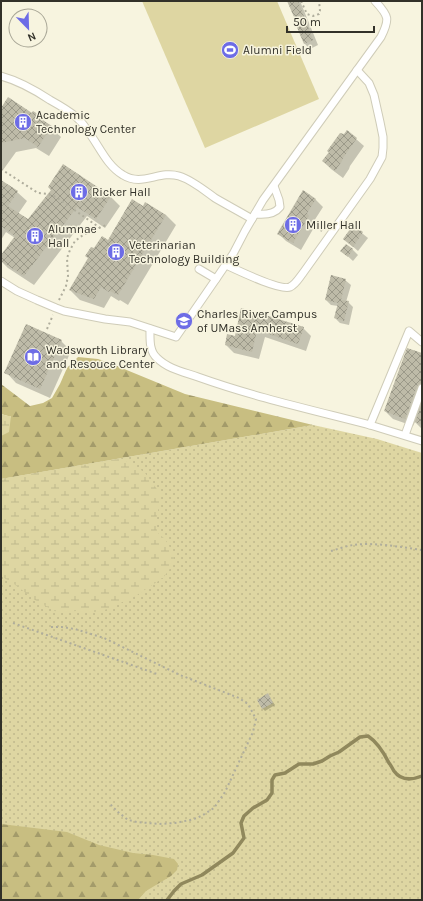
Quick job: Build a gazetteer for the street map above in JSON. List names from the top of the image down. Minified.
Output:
{"places":{"sports":["Alumni Field"],"building":["Academic Technology Center","Ricker Hall","Miller Hall","Alumnae Hall","Veterinarian Technology Building"],"school or university":["Charles River Campus of UMass Amherst"],"library":["Wadsworth Library and Resouce Center"]},"scale_bar":"50 m","north":"bottom right"}
